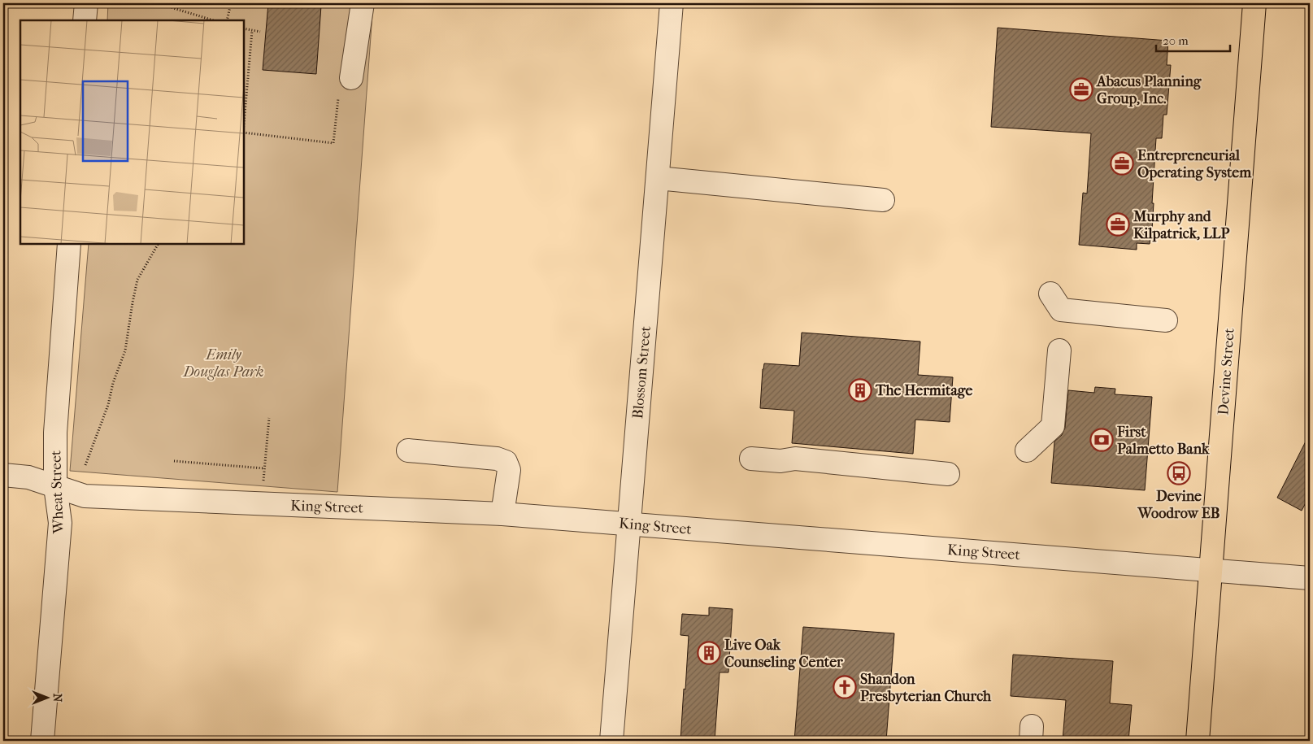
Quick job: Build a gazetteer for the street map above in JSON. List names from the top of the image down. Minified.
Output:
{"streets":{"main road":["Devine Street"],"street":["Blossom Street","Wheat Street","King Street"]},"crossings":[["Devine Street","King Street"],["Blossom Street","King Street"],["Wheat Street","King Street"]],"parks":["Emily Douglas Park"],"places":{"office":["Abacus Planning Group, Inc.","Entrepreneurial Operating System","Murphy and Kilpatrick, LLP"],"building":["The Hermitage","Live Oak Counseling Center"],"bank":["First Palmetto Bank"],"bus stop":["Devine Woodrow EB"],"church":["Shandon Presbyterian Church"]},"scale_bar":"20 m","north":"right"}
